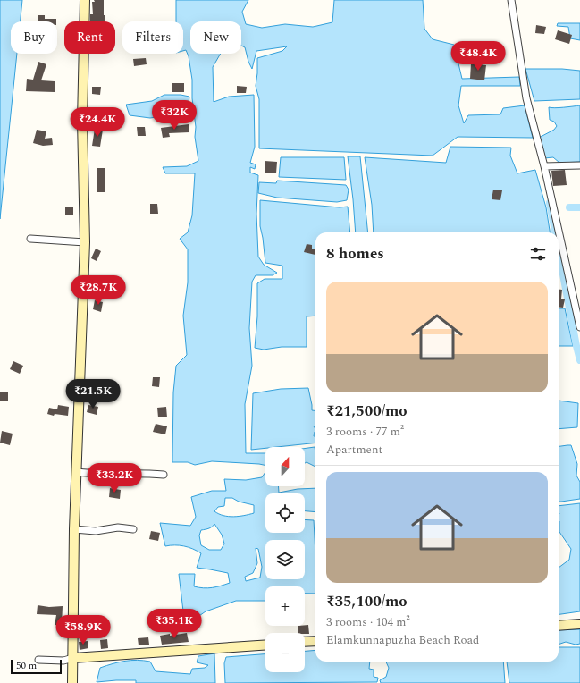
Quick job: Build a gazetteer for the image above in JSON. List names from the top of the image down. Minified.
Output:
{"scale_bar":"50 m","north":"top","page":{"chip":["Buy","Rent","Filters","New"],"price":["₹48.4K","₹32K","₹24.4K","₹28.7K","₹21.5K","₹33.2K","₹35.1K","₹58.9K"],"heading":"8 homes","list":[{"name":"₹21,500/mo","note":"3 rooms · 77 m² · Apartment"},{"name":"₹35,100/mo","note":"3 rooms · 104 m² · Elamkunnapuzha Beach Road"}],"map_buttons":["+","−"],"scale":"50 m"}}
